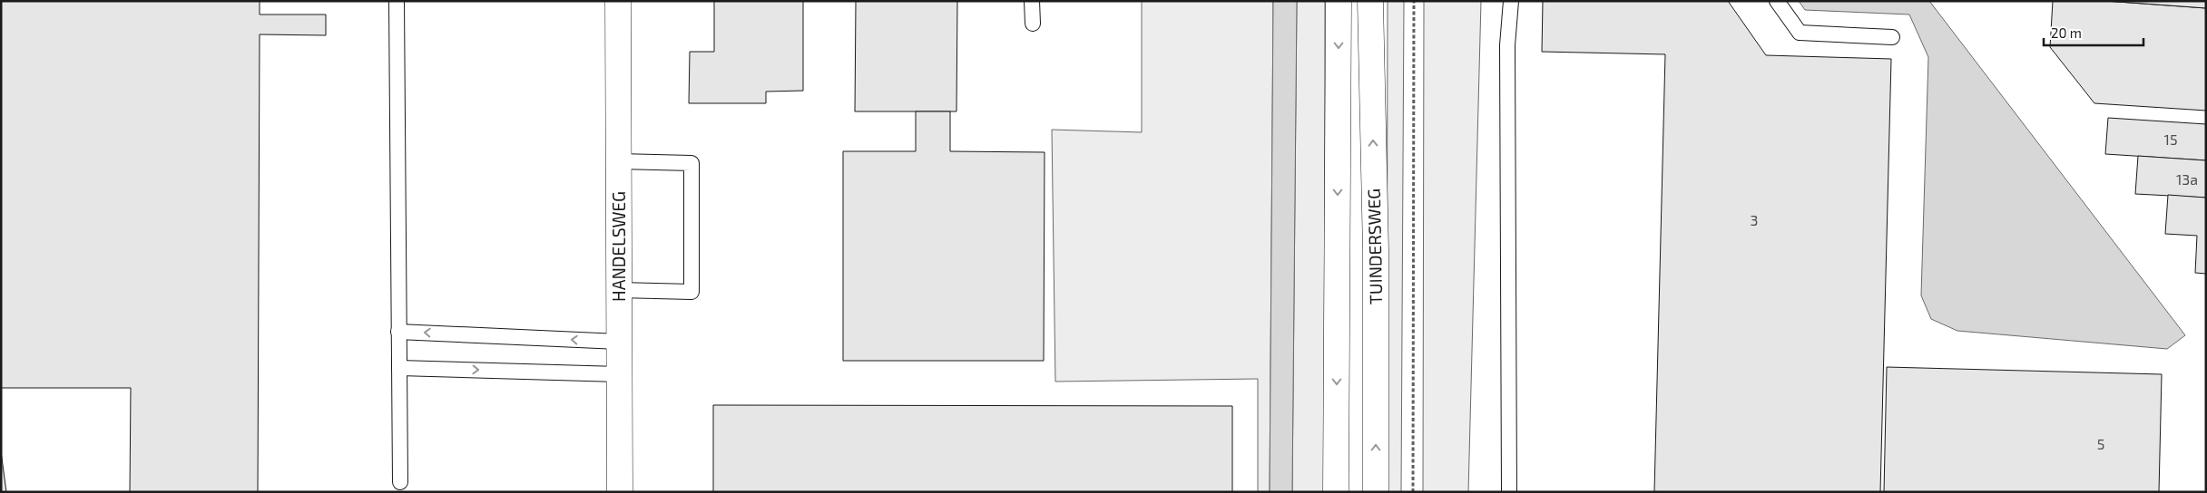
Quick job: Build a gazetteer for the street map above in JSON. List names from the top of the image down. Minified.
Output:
{"streets":{"main road":["HANDELSWEG","TUINDERSWEG"]},"house_numbers":["15","13a","3","5"],"scale_bar":"20 m"}
